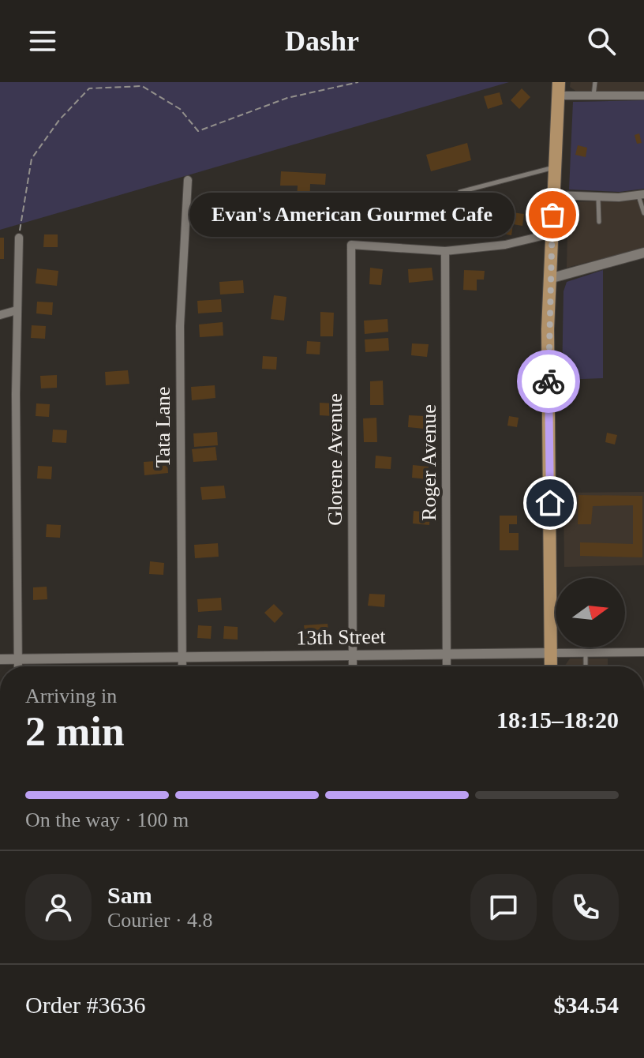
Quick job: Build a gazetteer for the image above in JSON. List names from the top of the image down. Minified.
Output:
{"streets":{"street":["Tata Lane","Glorene Avenue","Roger Avenue","13th Street"]},"crossings":[["Tata Lane","13th Street"],["Glorene Avenue","Roger Avenue"],["Glorene Avenue","13th Street"],["Roger Avenue","13th Street"]],"places":["Evan's American Gourmet Cafe"],"north":"right","page":{"header":"Dashr","bubble":"Evan's American Gourmet Cafe","heading":["2 min","Arriving in","18:15–18:20"],"panel":["Sam","Courier · 4.8","Order #3636","$34.54"],"bar":"On the way · 100 m"}}
